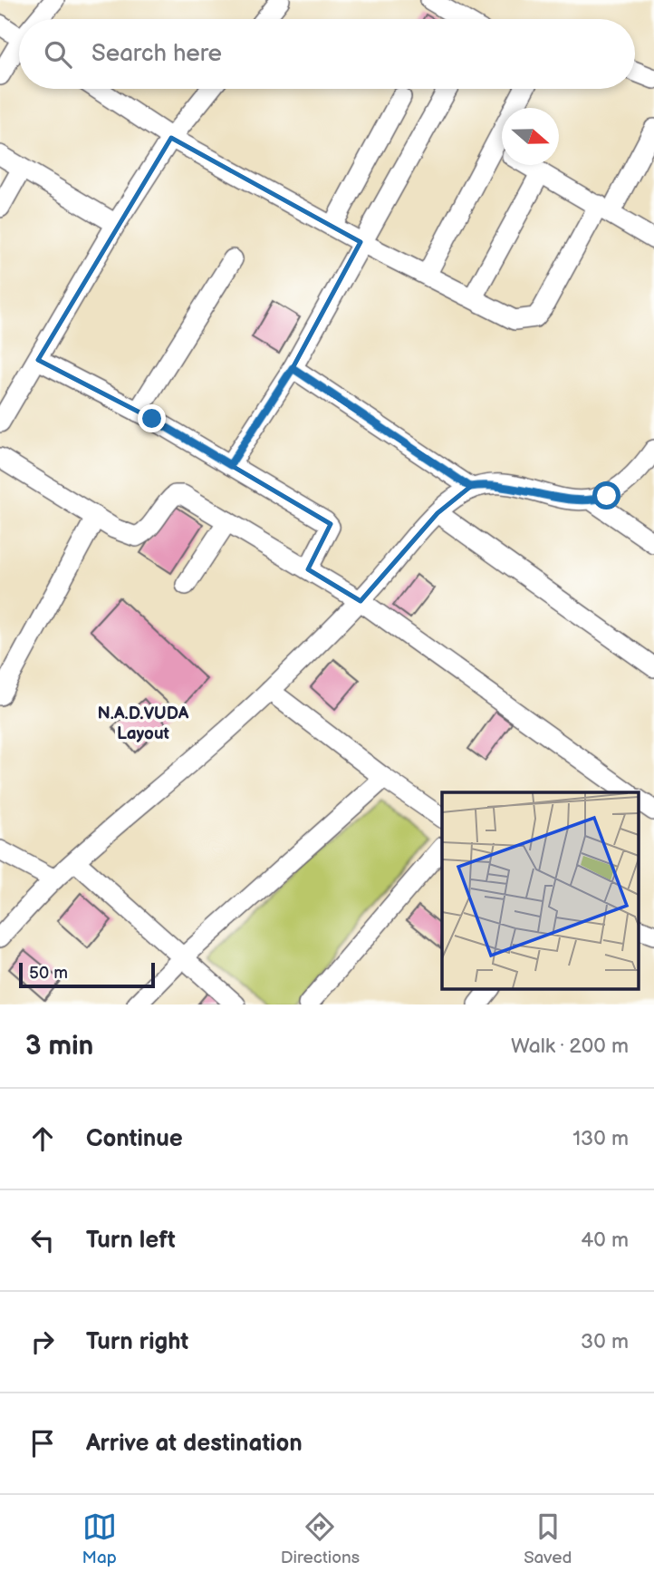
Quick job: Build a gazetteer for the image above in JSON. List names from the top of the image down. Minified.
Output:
{"districts":["N.A.D.VUDA Layout"],"scale_bar":"50 m","north":"right","page":{"search":"Search here","scale":"50 m","heading":["3 min","Walk · 200 m"],"list":[["Continue","130 m"],["Turn left","40 m"],["Turn right","30 m"],"Arrive at destination"],"nav":["Map","Directions","Saved"]}}
